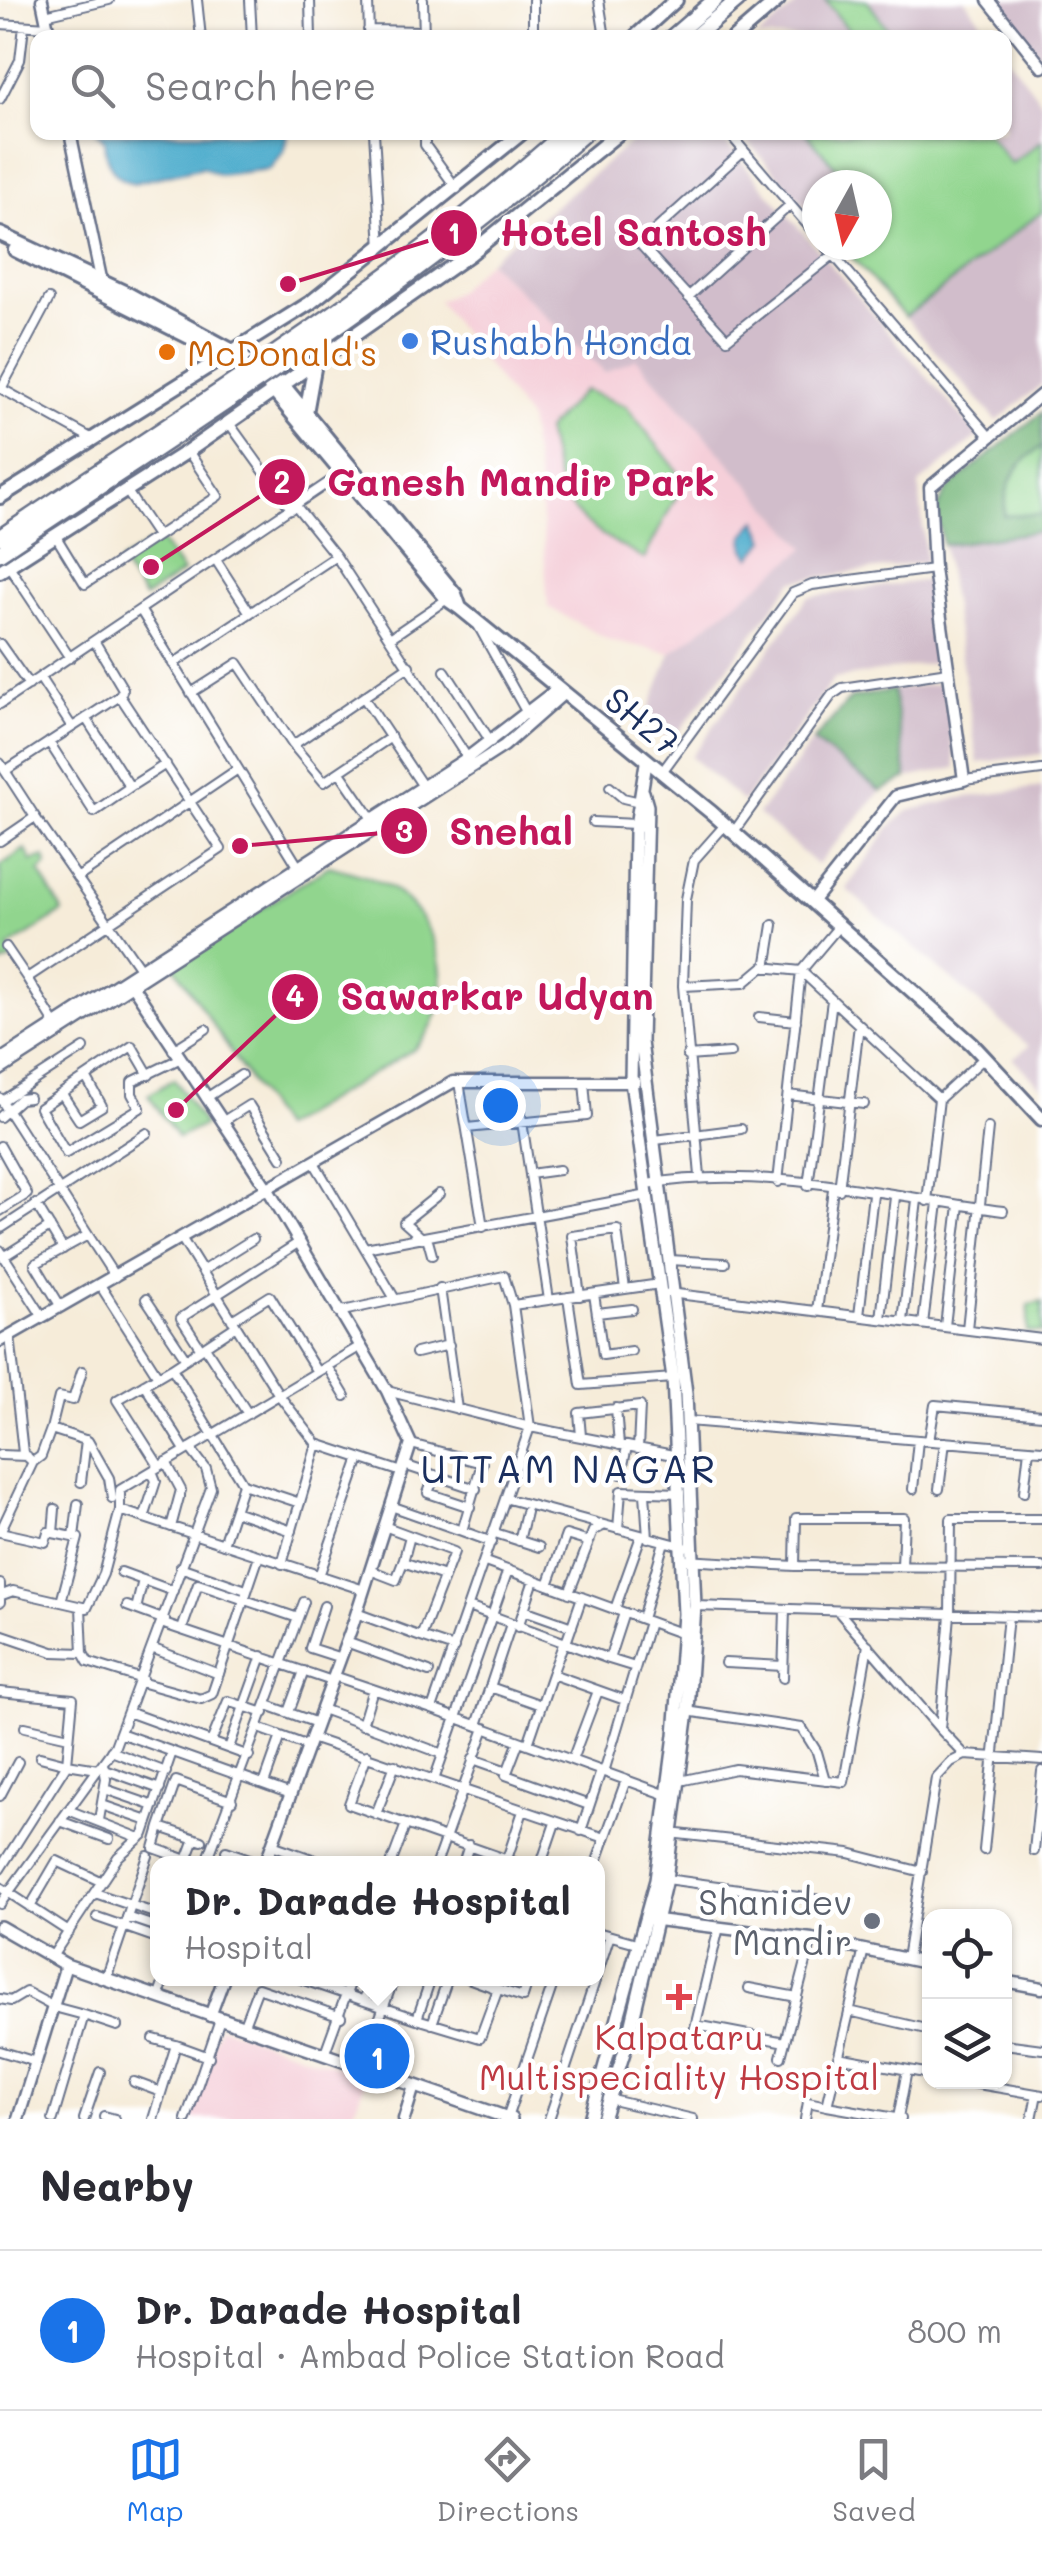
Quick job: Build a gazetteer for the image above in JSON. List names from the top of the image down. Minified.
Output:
{"streets":{"main road":["SH27"]},"districts":["UTTAM NAGAR"],"places":{"other":["Hotel Santosh","Rushabh Honda","McDonald's","Ganesh Mandir Park","Snehal","Sawarkar Udyan","Shanidev Mandir"],"health":["Kalpataru Multispeciality Hospital"]},"north":"bottom","page":{"search":"Search here","popup":["Dr. Darade Hospital","Hospital"],"pins":"1","heading":"Nearby","list":[{"mark":"1","name":"Dr. Darade Hospital","note":"Hospital · Ambad Police Station Road","value":"800 m"}],"nav":["Map","Directions","Saved"]}}
